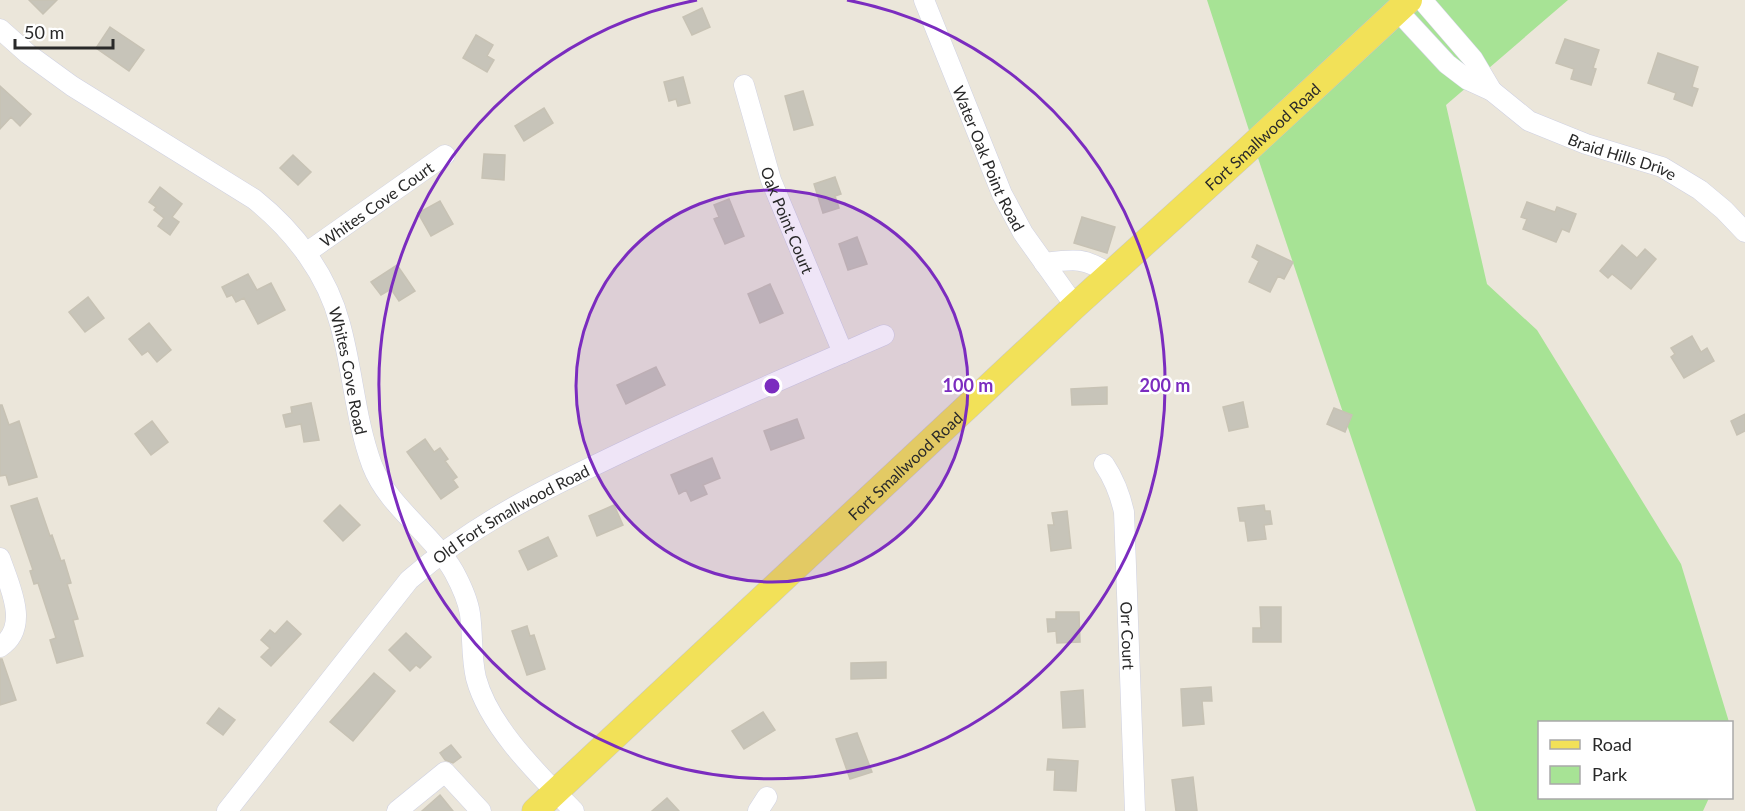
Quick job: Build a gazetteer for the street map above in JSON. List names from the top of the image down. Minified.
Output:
{"streets":{"main road":["Fort Smallwood Road"],"street":["Braid Hills Drive","Water Oak Point Road","Whites Cove Court","Oak Point Court","Whites Cove Road","Old Fort Smallwood Road","Orr Court"]},"crossings":[["Fort Smallwood Road","Braid Hills Drive"],["Fort Smallwood Road","Water Oak Point Road"],["Fort Smallwood Road","Whites Cove Road"],["Whites Cove Court","Whites Cove Road"],["Oak Point Court","Old Fort Smallwood Road"],["Whites Cove Road","Old Fort Smallwood Road"]],"legend":["Road","Park"],"scale_bar":"50 m","rings":["100 m","200 m"]}
